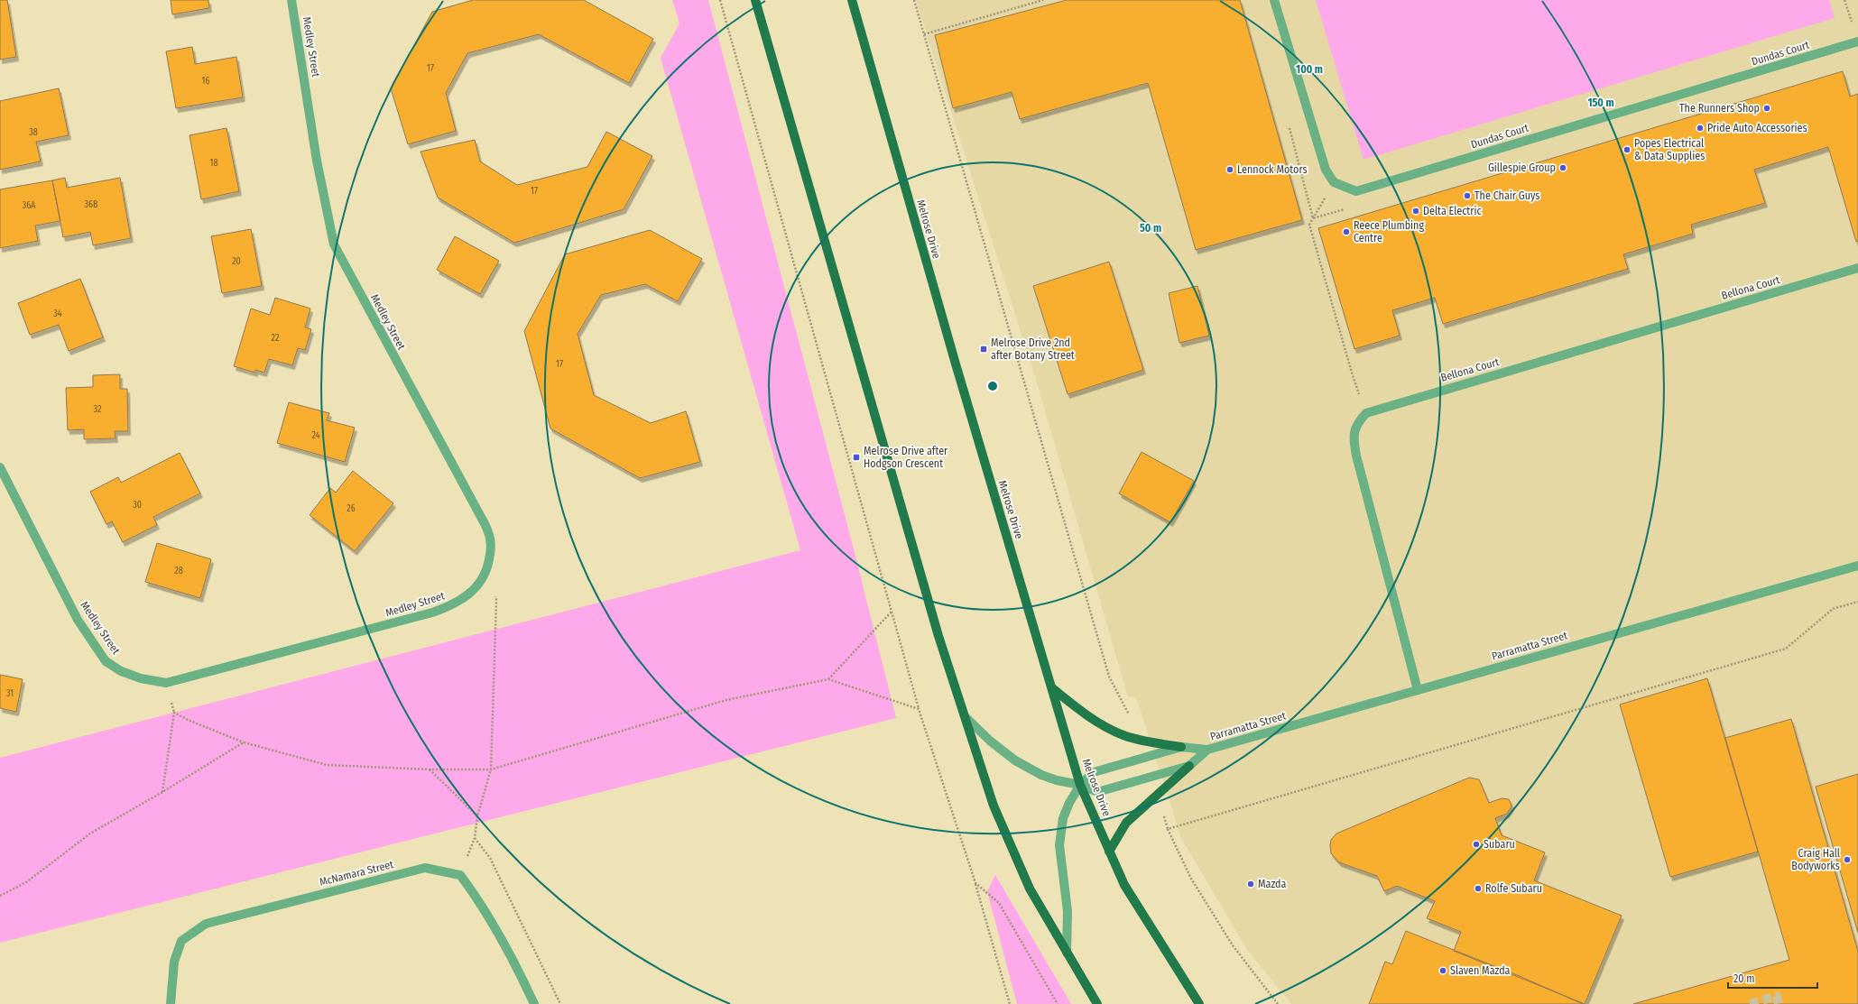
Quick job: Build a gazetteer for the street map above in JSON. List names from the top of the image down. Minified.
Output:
{"streets":{"main road":["Melrose Drive"],"street":["Medley Street","Dundas Court","Bellona Court","Parramatta Street","McNamara Street"]},"crossings":[["Melrose Drive","Parramatta Street"]],"places":{"other":["The Runners Shop","Pride Auto Accessories","Popes Electrical & Data Supplies","Gillespie Group","Lennock Motors","The Chair Guys","Delta Electric","Reece Plumbing Centre","Subaru","Craig Hall Bodyworks","Mazda","Rolfe Subaru","Slaven Mazda"],"transit":["Melrose Drive 2nd after Botany Street","Melrose Drive after Hodgson Crescent"]},"house_numbers":["17","16","38","18","17","36B","36A","20","34","22","17","32","24","30","26","28","31"],"scale_bar":"20 m","rings":["100 m","150 m","50 m"]}
